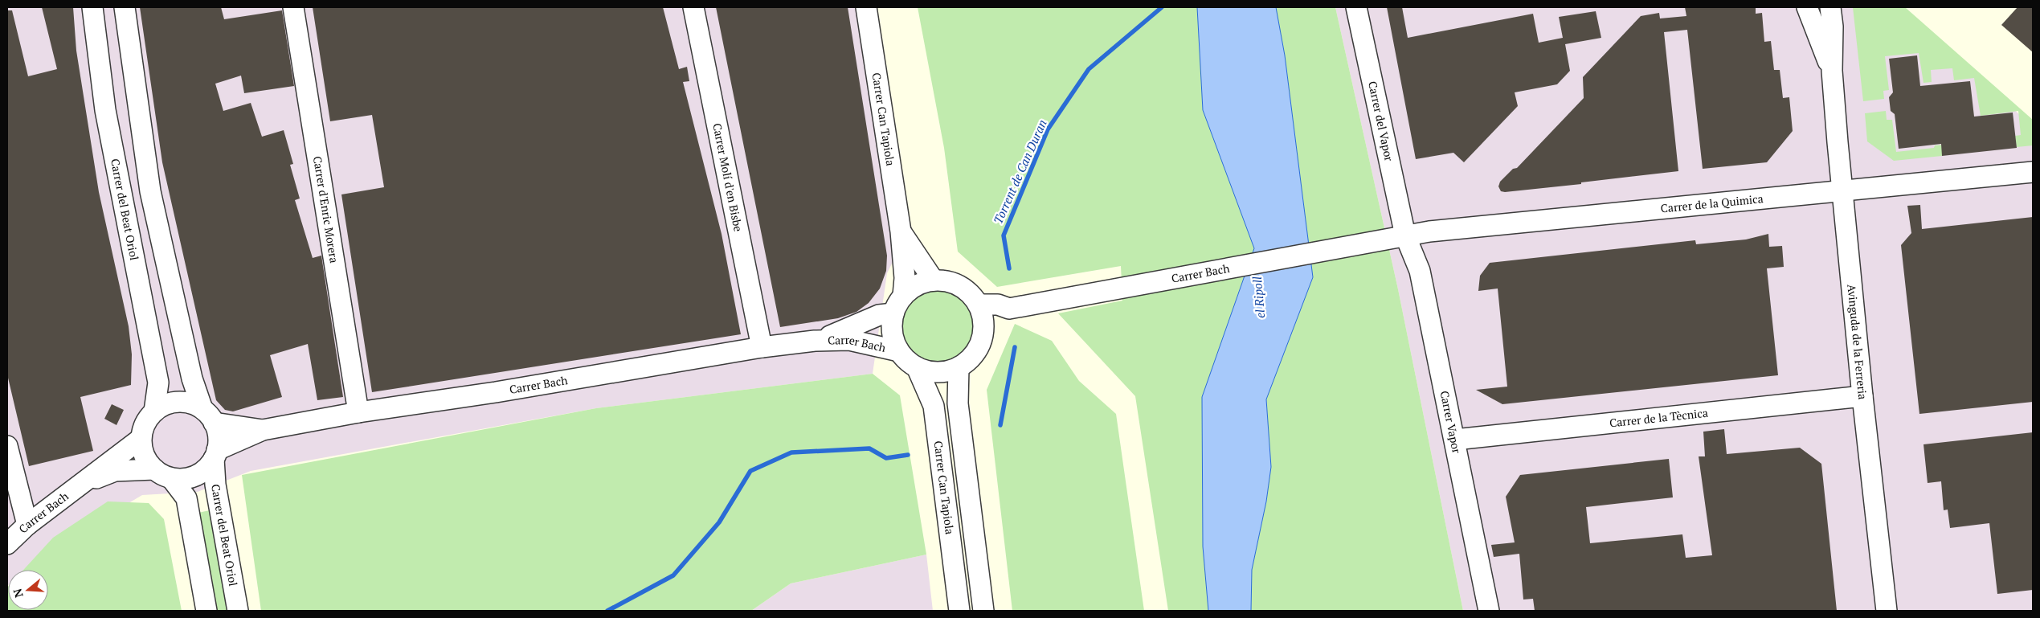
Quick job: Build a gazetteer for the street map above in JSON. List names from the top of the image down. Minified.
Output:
{"streets":{"street":["Carrer Can Tapiola","Carrer del Vapor","Carrer Molí d'en Bisbe","Carrer de la Quimica","Carrer del Beat Oriol","Carrer d'Enric Morera","Carrer Bach","Avinguda de la Ferreria","Carrer de la Tècnica","Carrer Vapor"]},"crossings":[["Carrer Can Tapiola","Carrer Bach"],["Carrer del Vapor","Carrer de la Quimica"],["Carrer del Vapor","Carrer Bach"],["Carrer del Vapor","Carrer Vapor"],["Carrer Molí d'en Bisbe","Carrer Bach"],["Carrer de la Quimica","Carrer Bach"],["Carrer de la Quimica","Avinguda de la Ferreria"],["Carrer de la Quimica","Carrer Vapor"],["Carrer del Beat Oriol","Carrer Bach"],["Carrer d'Enric Morera","Carrer Bach"],["Carrer Bach","Carrer Vapor"],["Avinguda de la Ferreria","Carrer de la Tècnica"],["Carrer de la Tècnica","Carrer Vapor"]],"water":["Torrent de Can Duran","el Ripoll"],"north":"left"}
